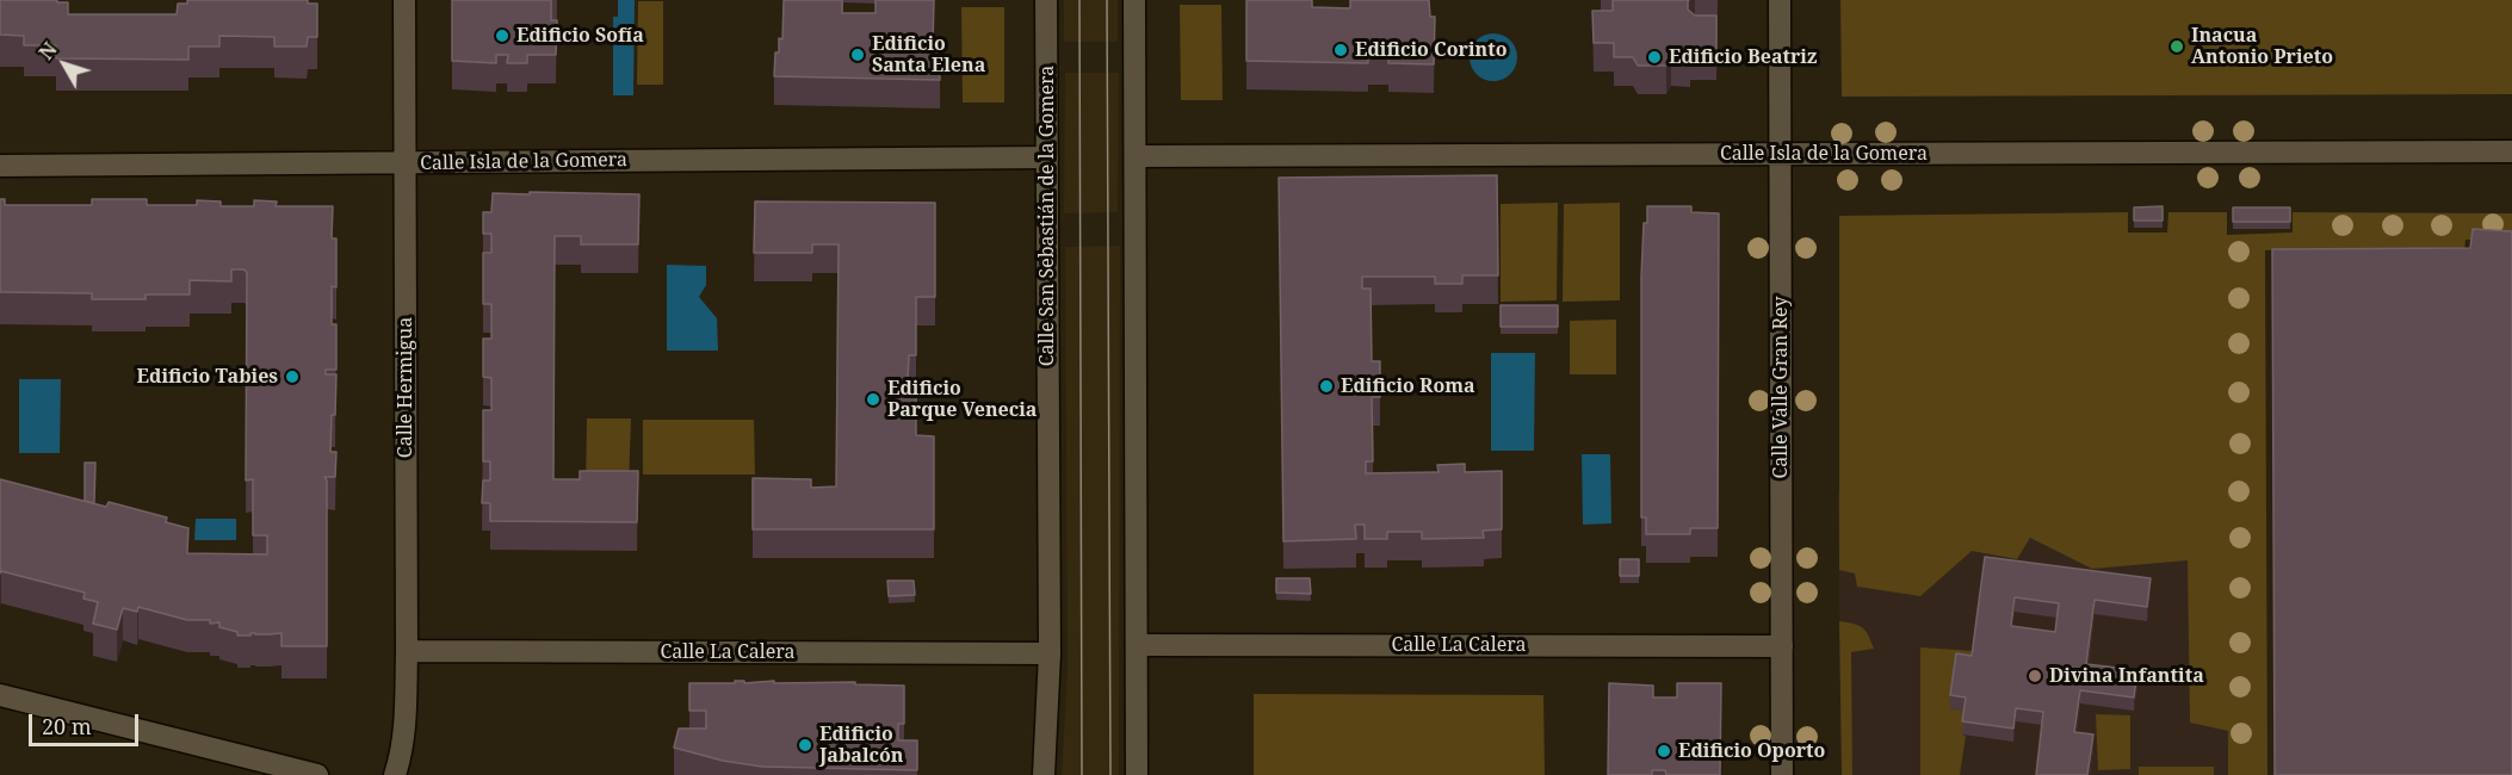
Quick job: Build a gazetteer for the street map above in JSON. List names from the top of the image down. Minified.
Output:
{"streets":{"street":["Calle Isla de la Gomera","Calle San Sebastián de la Gomera","Calle Hermigua","Calle Valle Gran Rey","Calle La Calera"]},"crossings":[["Calle Isla de la Gomera","Calle San Sebastián de la Gomera"],["Calle Isla de la Gomera","Calle Hermigua"],["Calle Isla de la Gomera","Calle Valle Gran Rey"],["Calle San Sebastián de la Gomera","Calle La Calera"],["Calle Hermigua","Calle La Calera"],["Calle Valle Gran Rey","Calle La Calera"]],"places":["Edificio Sofía","Inacua Antonio Prieto","Edificio Corinto","Edificio Santa Elena","Edificio Beatriz","Edificio Tabies","Edificio Roma","Edificio Parque Venecia","Divina Infantita","Edificio Jabalcón","Edificio Oporto"],"scale_bar":"20 m","north":"top left"}
